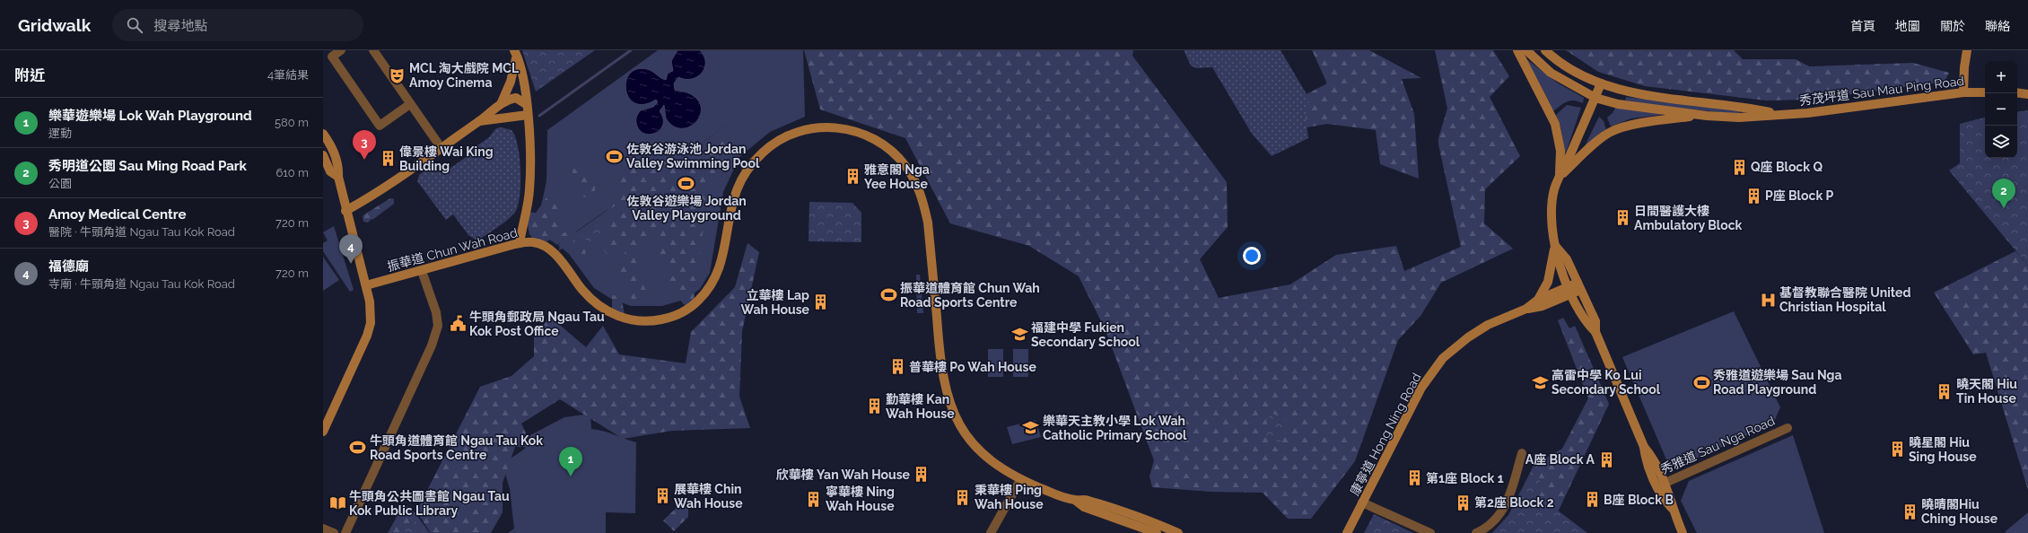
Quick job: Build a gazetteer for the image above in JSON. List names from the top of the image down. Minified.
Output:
{"streets":{"main road":["秀茂坪道 Sau Mau Ping Road","振華道 Chun Wah Road","康寧道 Hong Ning Road"],"street":["秀雅道 Sau Nga Road"]},"places":{"theatre":["MCL 淘大戲院 MCL Amoy Cinema"],"sports":["佐敦谷游泳池 Jordan Valley Swimming Pool","佐敦谷遊樂場 Jordan Valley Playground","振華道體育館 Chun Wah Road Sports Centre","秀雅道遊樂場 Sau Nga Road Playground","牛頭角道體育館 Ngau Tau Kok Road Sports Centre"],"building":["偉景樓 Wai King Building","Q座 Block Q","雅意閣 Nga Yee House","P座 Block P","日間醫護大樓 Ambulatory Block","立華樓 Lap Wah House","普華樓 Po Wah House","曉天閣 Hiu Tin House","勤華樓 Kan Wah House","曉星閣 Hiu Sing House","A座 Block A","欣華樓 Yan Wah House","第1座 Block 1","展華樓 Chin Wah House","秉華樓 Ping Wah House","寧華樓 Ning Wah House","B座 Block B","第2座 Block 2","曉晴閣Hiu Ching House"],"hospital":["基督教聯合醫院 United Christian Hospital"],"public building":["牛頭角郵政局 Ngau Tau Kok Post Office"],"school or university":["福建中學 Fukien Secondary School","高雷中學 Ko Lui Secondary School","樂華天主教小學 Lok Wah Catholic Primary School"],"library":["牛頭角公共圖書館 Ngau Tau Kok Public Library"]},"page":{"header":"Gridwalk","search":"搜尋地點","nav":["首頁","地圖","關於","聯絡"],"heading":["附近","4筆結果"],"map_buttons":["+","−"],"list":[{"mark":"1","name":"樂華遊樂場 Lok Wah Playground","note":"運動","value":"580 m"},{"mark":"2","name":"秀明道公園 Sau Ming Road Park","note":"公園","value":"610 m"},{"mark":"3","name":"Amoy Medical Centre","note":"醫院 · 牛頭角道 Ngau Tau Kok Road","value":"720 m"},{"mark":"4","name":"福德廟","note":"寺廟 · 牛頭角道 Ngau Tau Kok Road","value":"720 m"}],"pins":["3","2","4","1"]}}
